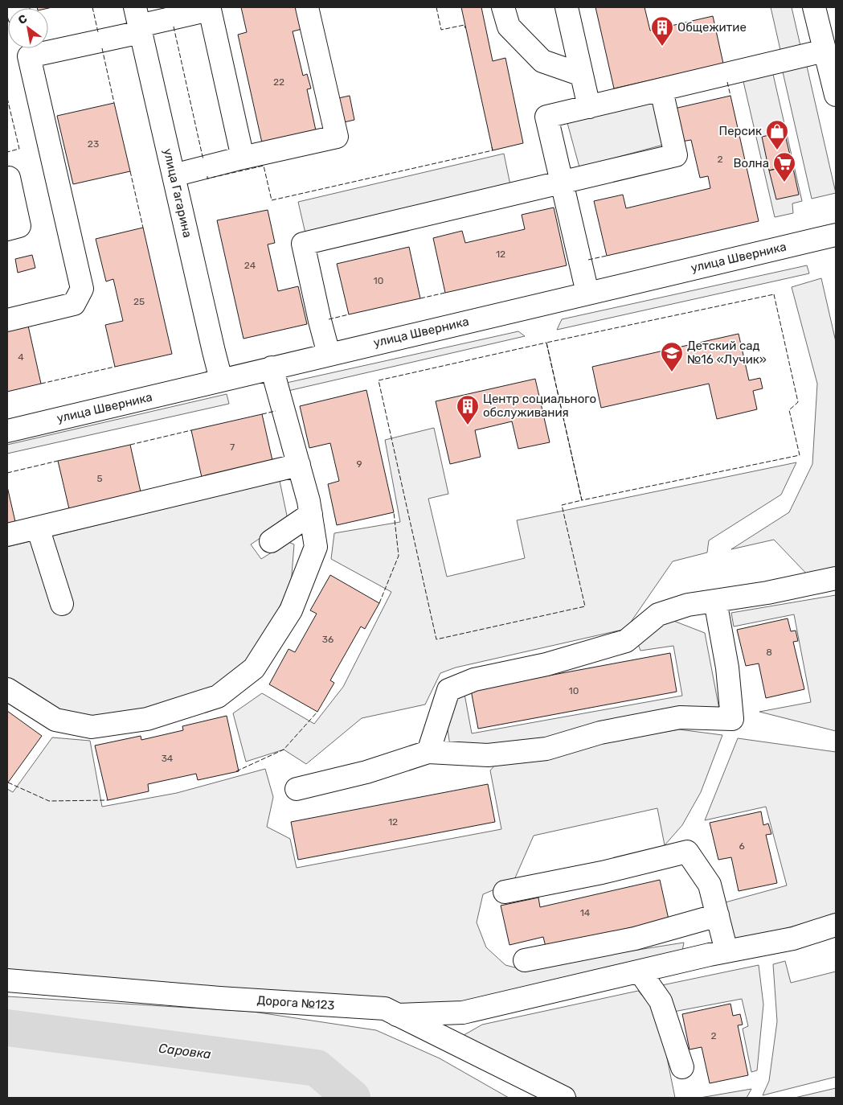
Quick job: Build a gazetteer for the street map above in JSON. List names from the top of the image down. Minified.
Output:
{"streets":{"street":["улица Гагарина","улица Шверника","Дорога №123"]},"crossings":[["улица Гагарина","улица Шверника"]],"water":["Саровка"],"places":{"building":["Общежитие","Центр социального обслуживания"],"shop":["Персик"],"supermarket":["Волна"],"school or university":["Детский сад №16 «Лучик»"]},"house_numbers":["22","23","2","12","24","10","25","4","7","9","5","36","8","10","34","12","6","14","2"],"north":"top left"}
